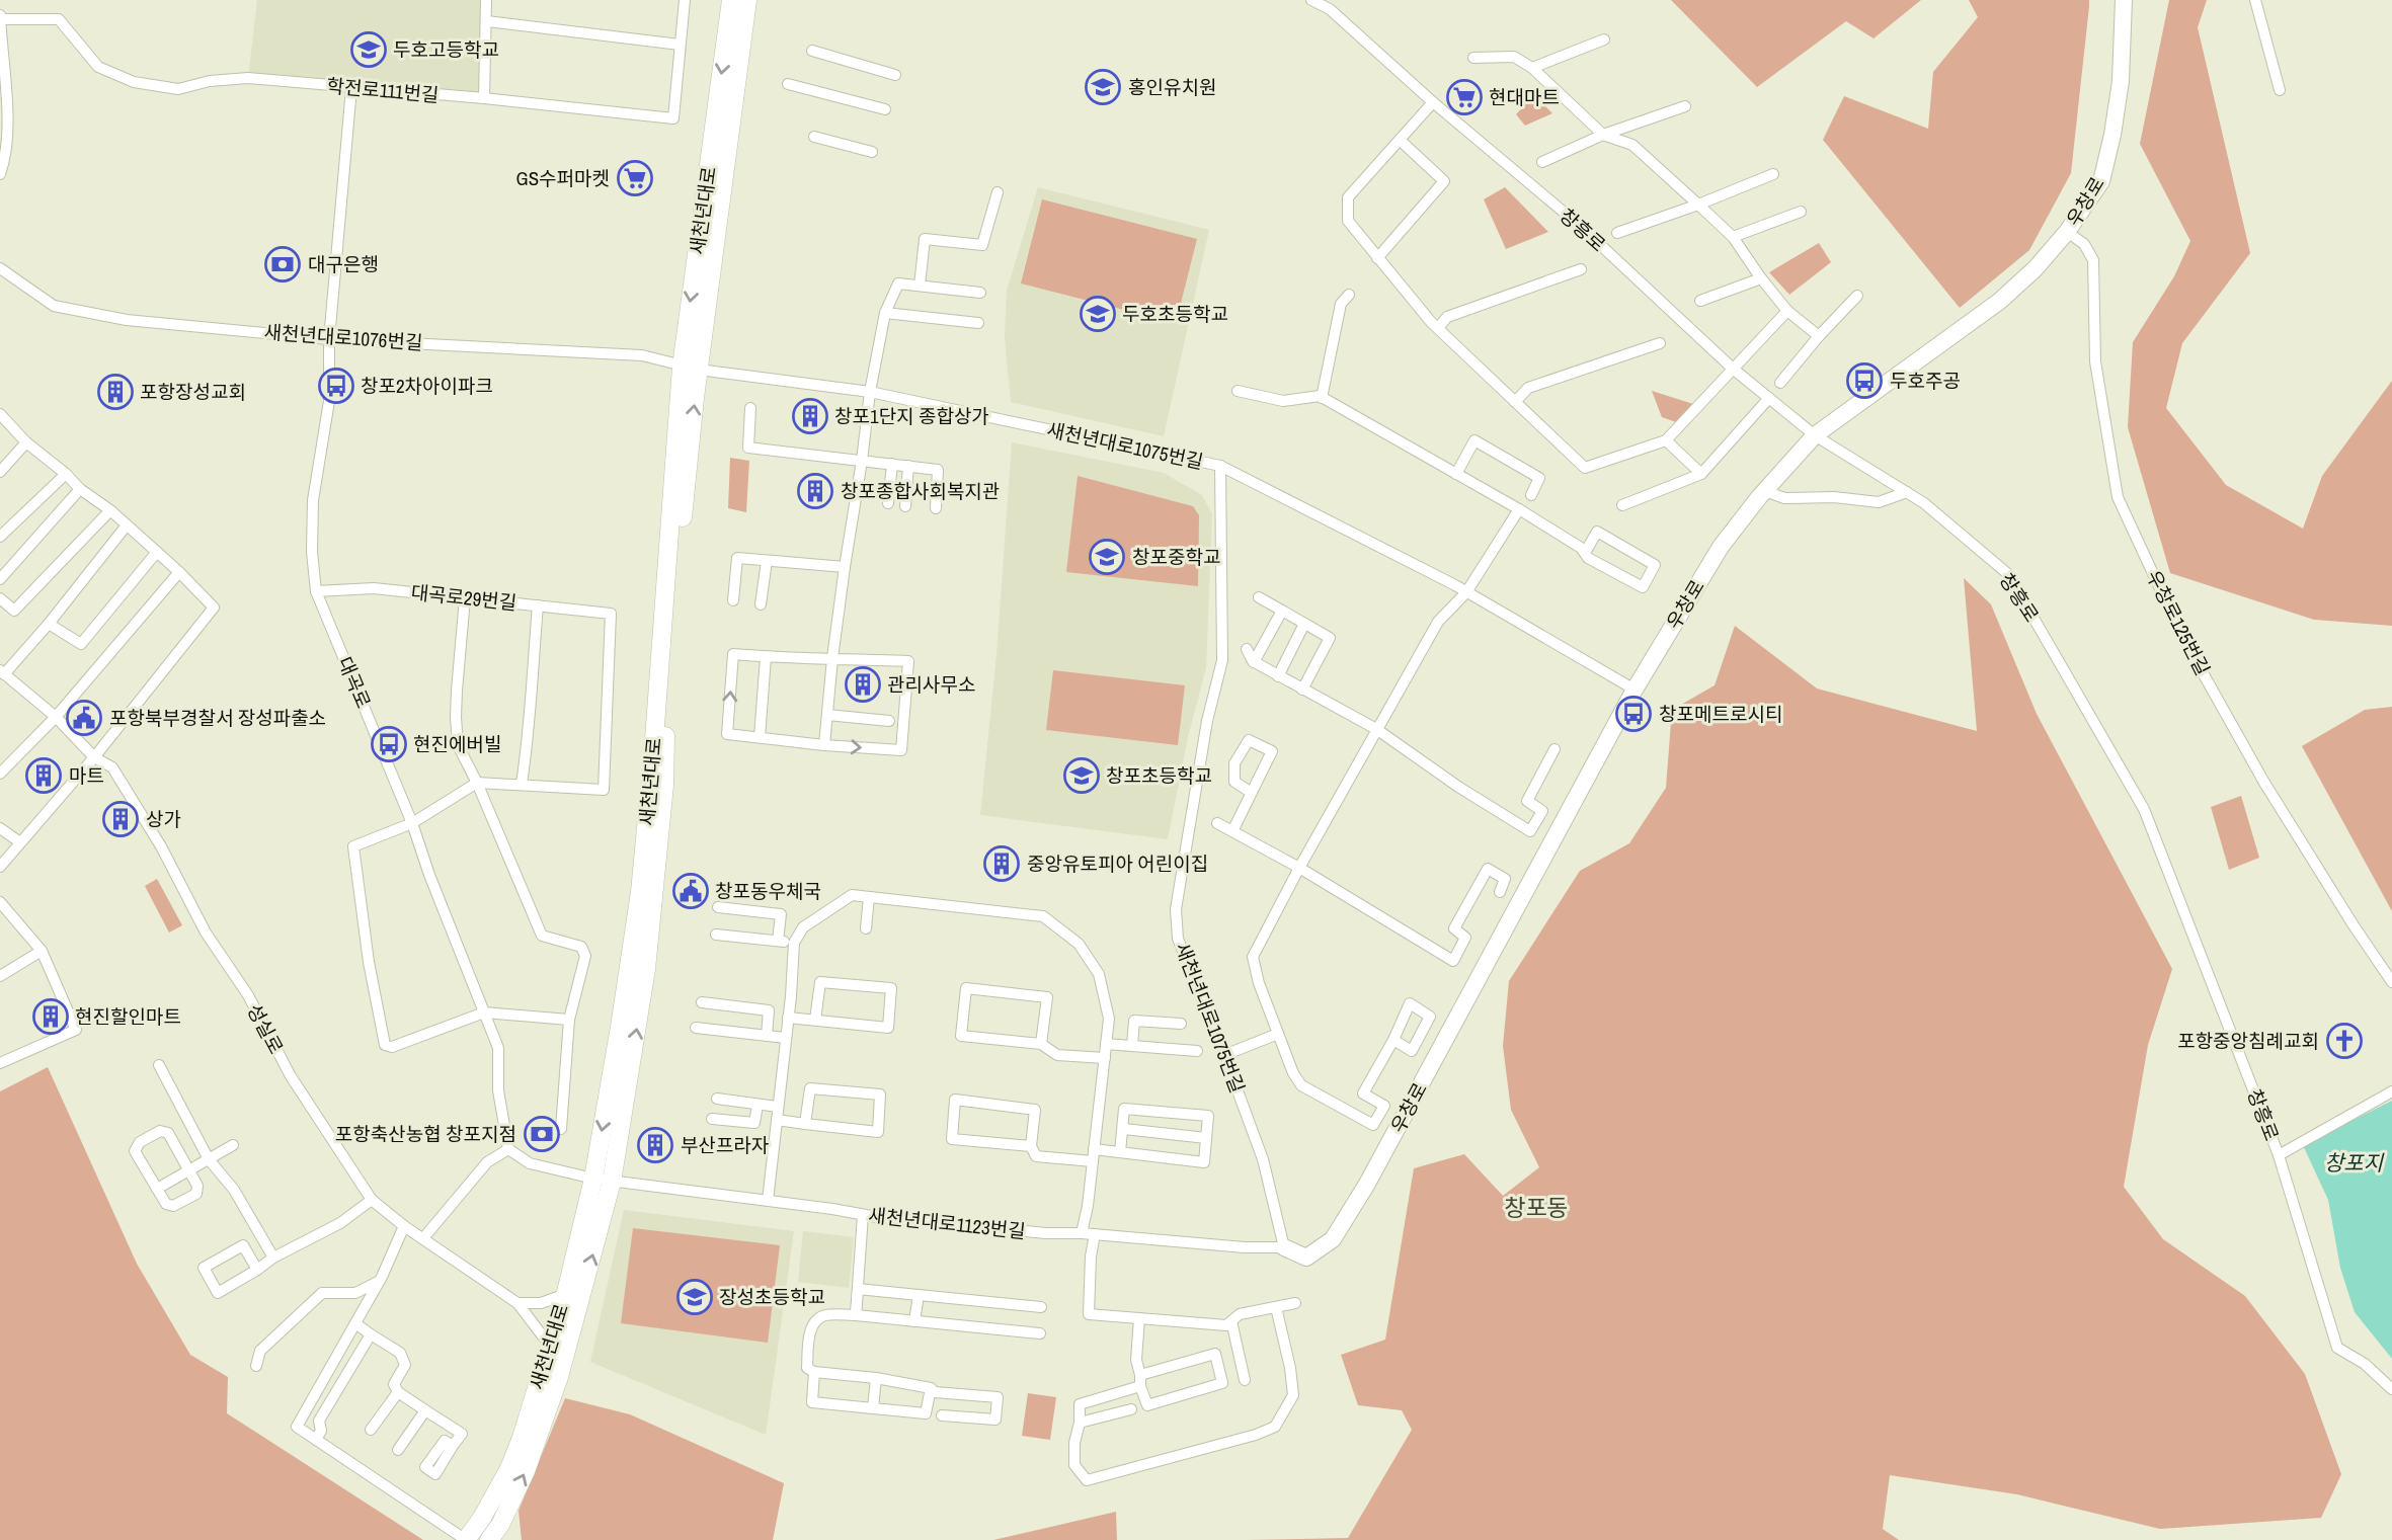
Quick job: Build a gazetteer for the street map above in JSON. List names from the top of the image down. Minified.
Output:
{"streets":{"main road":["우창로","새천년대로"],"street":["학전로111번길","창흥로","새천년대로1076번길","새천년대로1075번길","대곡로29번길","우창로125번길","대곡로","성실로","새천년대로1123번길"]},"crossings":[["학전로111번길","대곡로"],["우창로","창흥로"],["우창로","새천년대로1075번길"],["우창로","우창로125번길"],["우창로","새천년대로1123번길"],["새천년대로","새천년대로1076번길"],["새천년대로","새천년대로1075번길"],["새천년대로","성실로"],["새천년대로","새천년대로1123번길"],["새천년대로1076번길","새천년대로1075번길"],["새천년대로1076번길","대곡로"],["새천년대로1075번길","새천년대로1123번길"],["대곡로29번길","대곡로"]],"districts":["창포동"],"water":["창포지"],"places":{"school or university":["두호고등학교","홍인유치원","두호초등학교","창포중학교","창포초등학교","장성초등학교"],"supermarket":["현대마트","GS수퍼마켓"],"bank":["대구은행","포항축산농협 창포지점"],"bus stop":["두호주공","창포2차아이파크","창포메트로시티","현진에버빌"],"building":["포항장성교회","창포1단지 종합상가","창포종합사회복지관","관리사무소","마트","상가","중앙유토피아 어린이집","현진할인마트","부산프라자"],"public building":["포항북부경찰서 장성파출소","창포동우체국"],"church":["포항중앙침례교회"]}}
